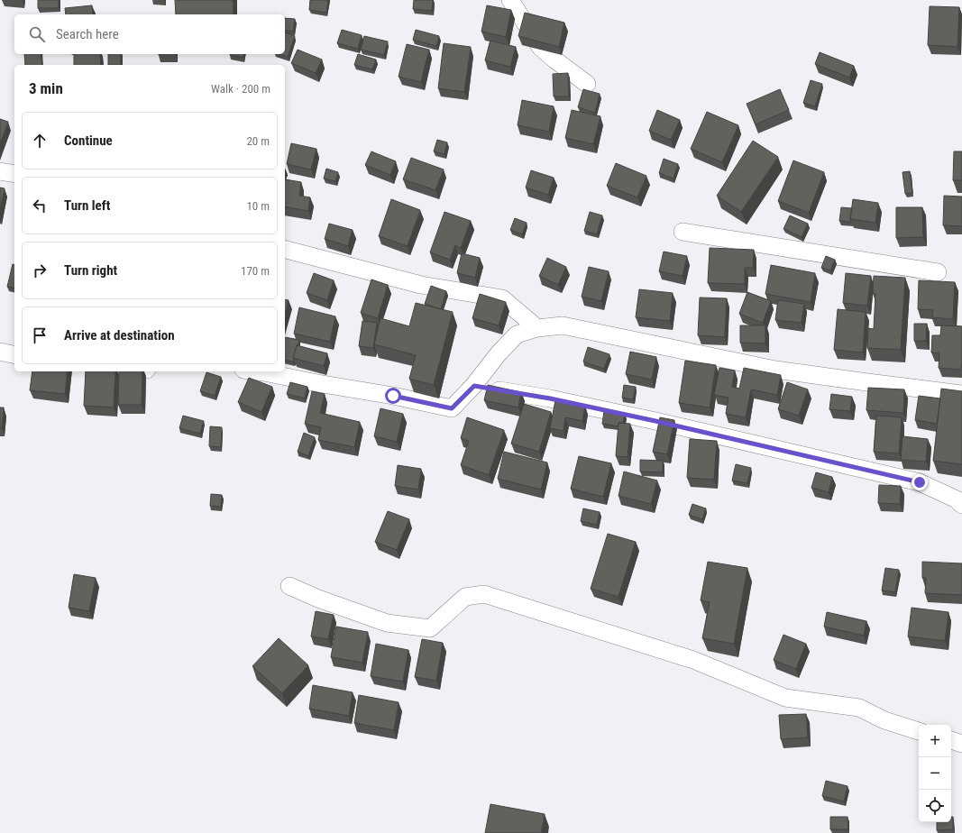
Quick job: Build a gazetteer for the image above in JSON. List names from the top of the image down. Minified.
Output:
{"page":{"search":"Search here","heading":["3 min","Walk · 200 m"],"list":[["Continue","20 m"],["Turn left","10 m"],["Turn right","170 m"],"Arrive at destination"],"map_buttons":["+","−"]}}
